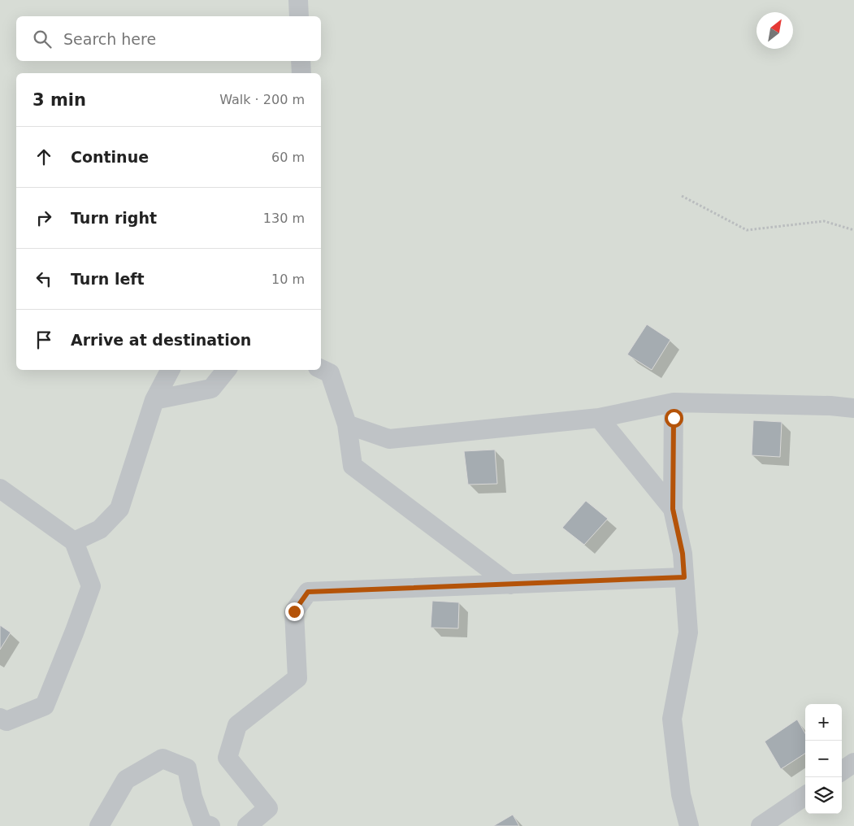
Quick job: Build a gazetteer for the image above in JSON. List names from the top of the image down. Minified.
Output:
{"north":"top right","page":{"search":"Search here","heading":["3 min","Walk · 200 m"],"list":[["Continue","60 m"],["Turn right","130 m"],["Turn left","10 m"],"Arrive at destination"],"map_buttons":["+","−"]}}
